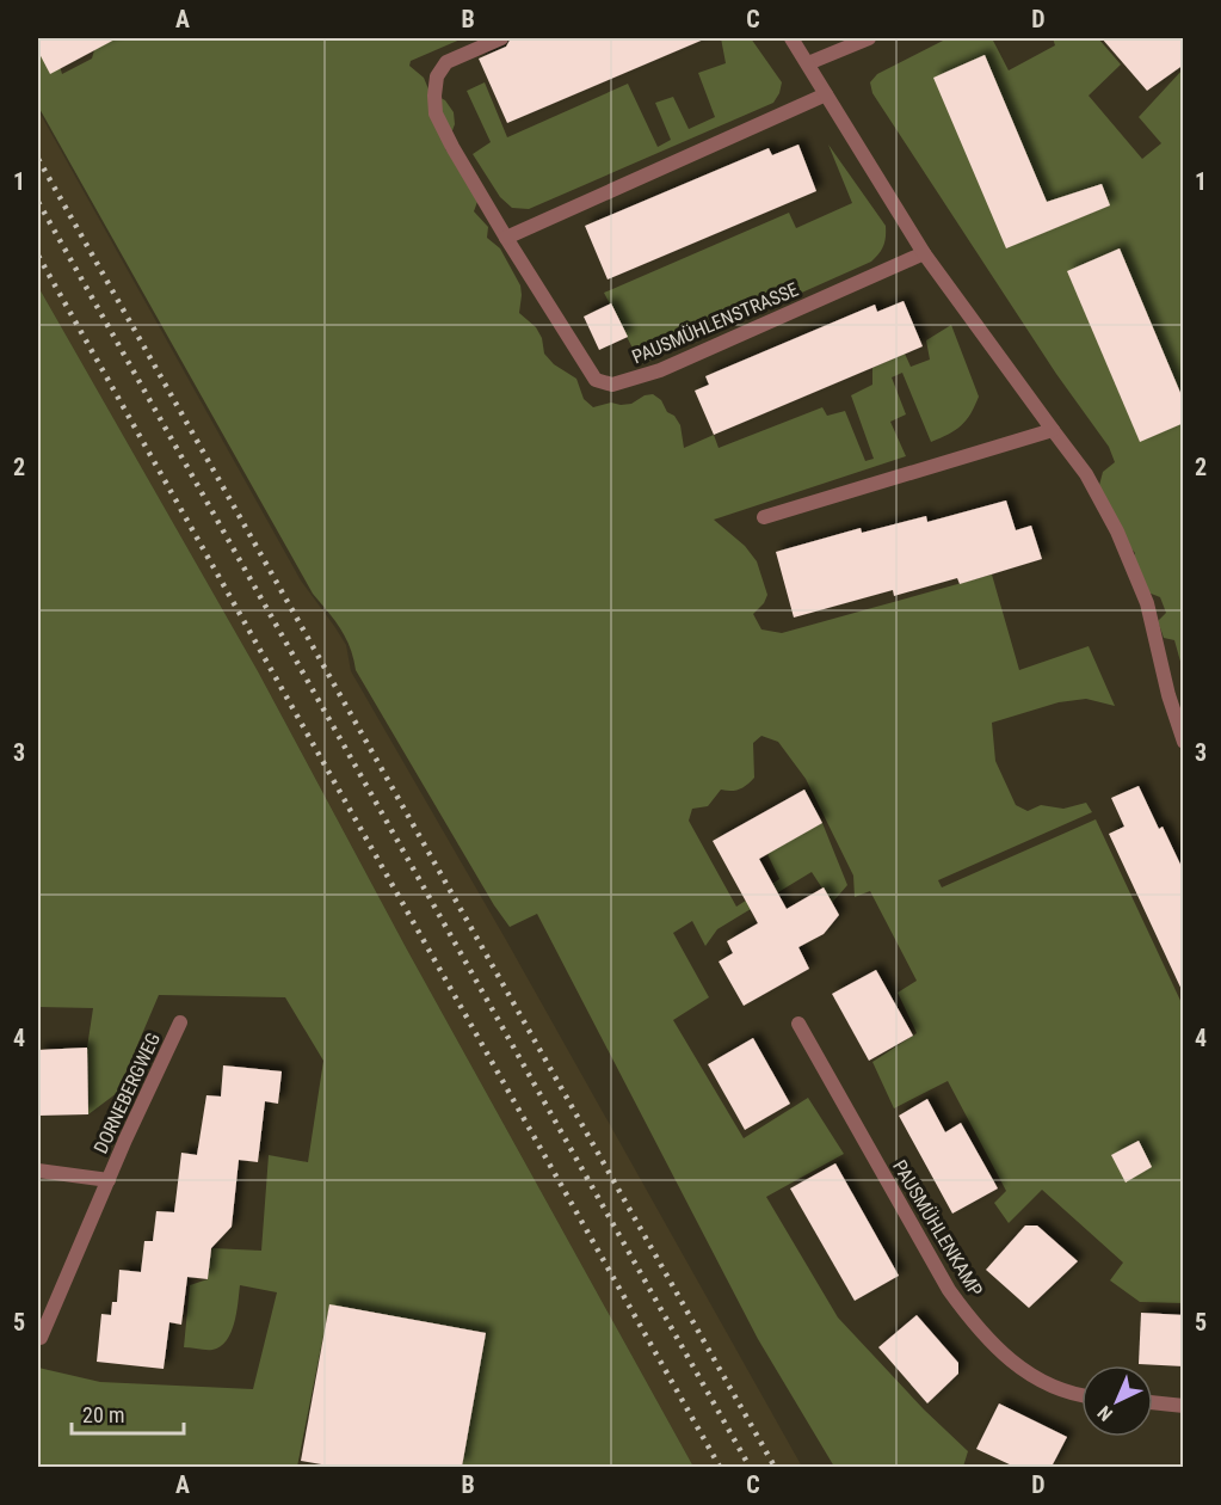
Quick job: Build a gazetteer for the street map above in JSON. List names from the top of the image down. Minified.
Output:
{"streets":{"street":["PAUSMÜHLENSTRASSE","DORNEBERGWEG","PAUSMÜHLENKAMP"]},"scale_bar":"20 m","north":"bottom left","grid":{"columns":["A","B","C","D"],"rows":["1","2","3","4","5"]}}
